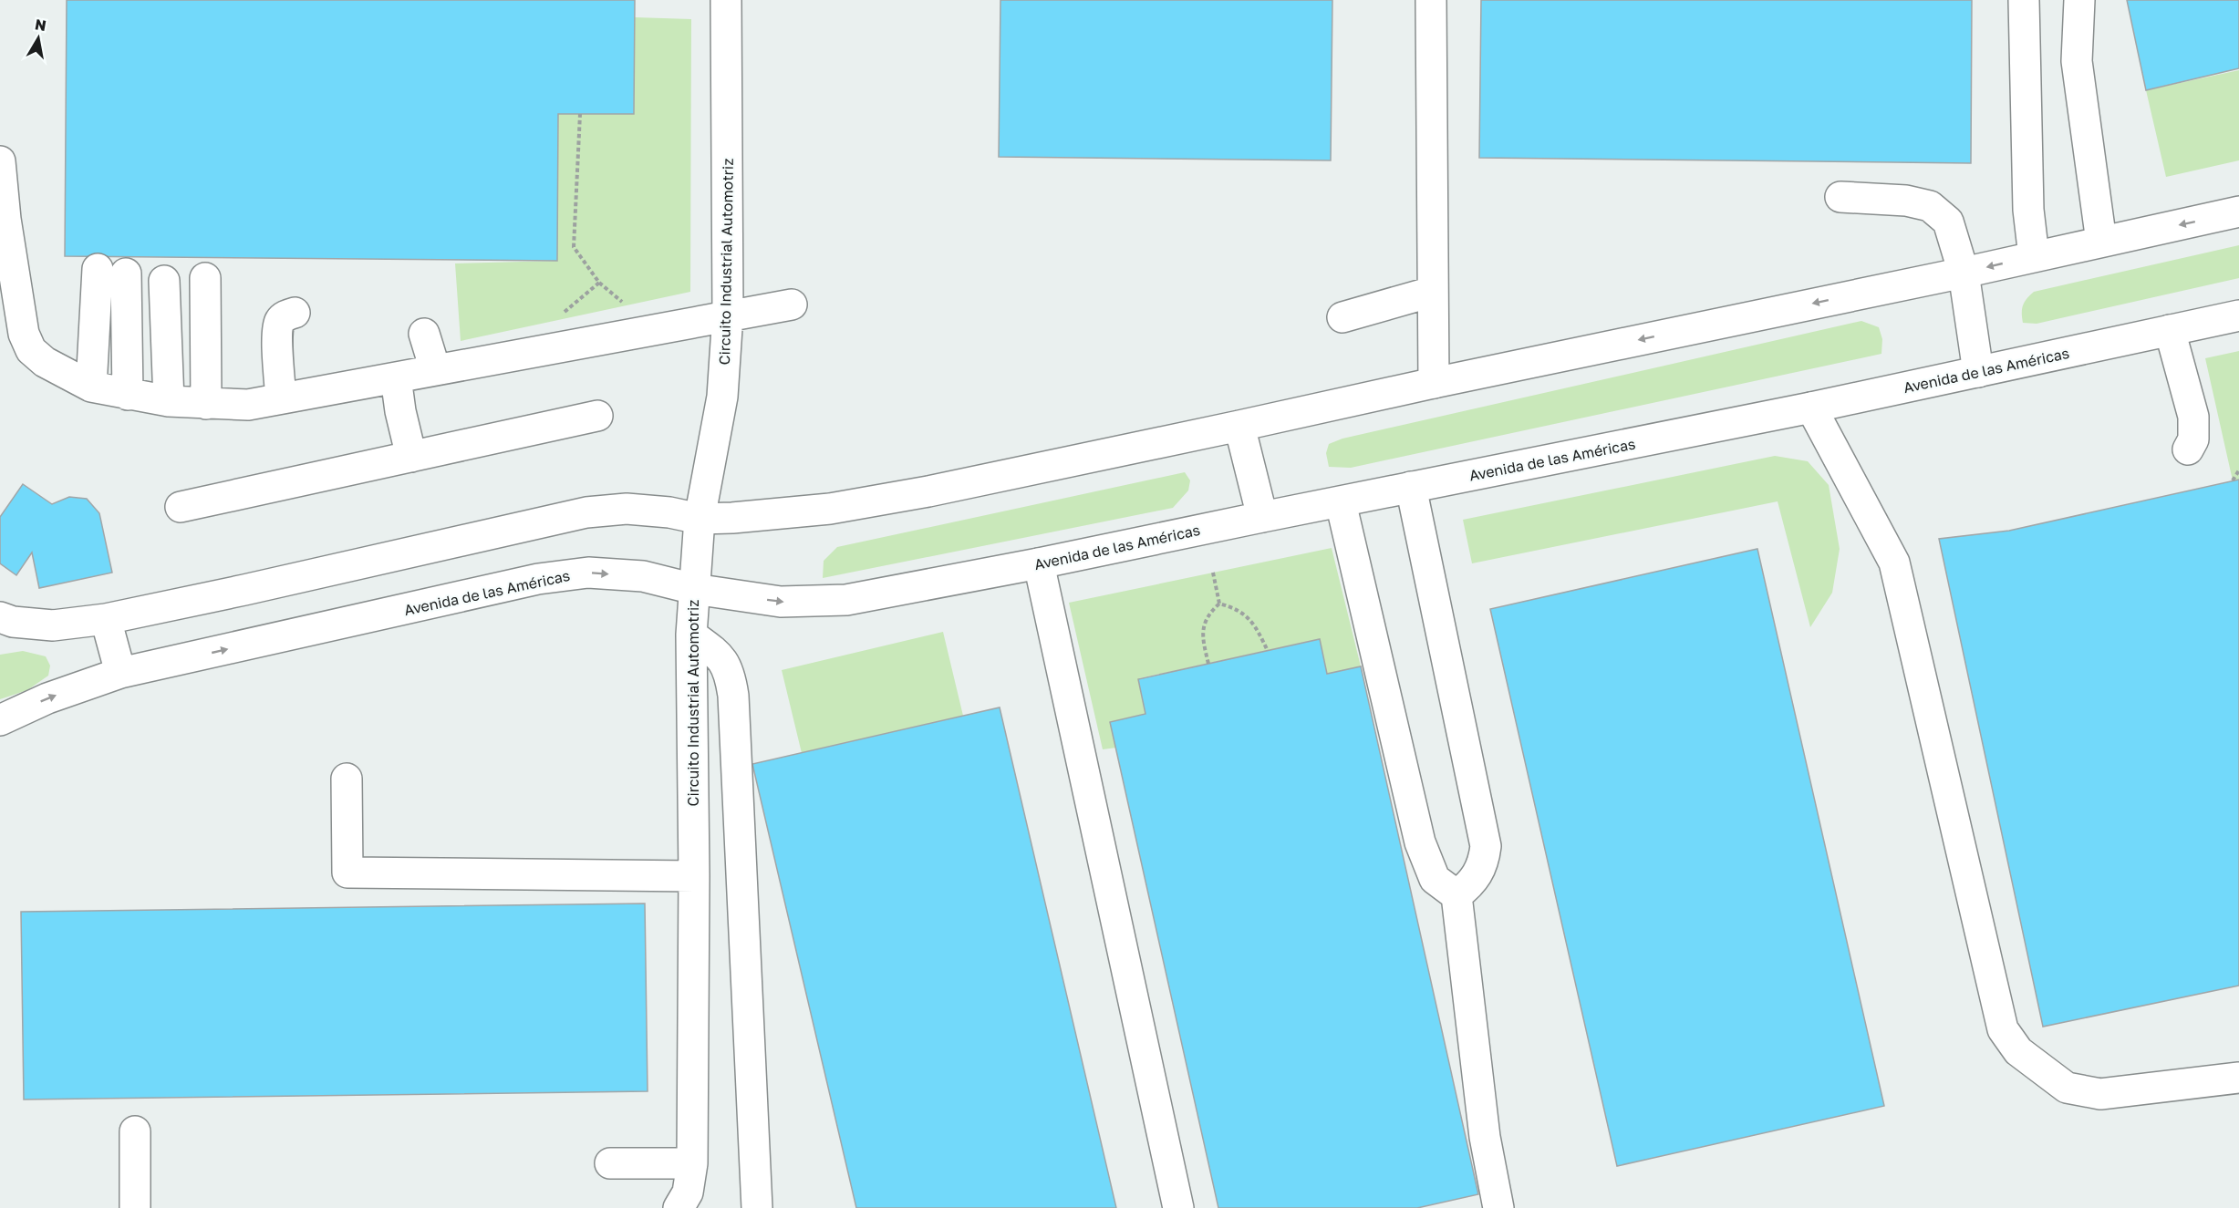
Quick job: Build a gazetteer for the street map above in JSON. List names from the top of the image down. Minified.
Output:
{"streets":{"main road":["Circuito Industrial Automotriz","Avenida de las Américas"]},"crossings":[["Circuito Industrial Automotriz","Avenida de las Américas"]],"north":"top"}
